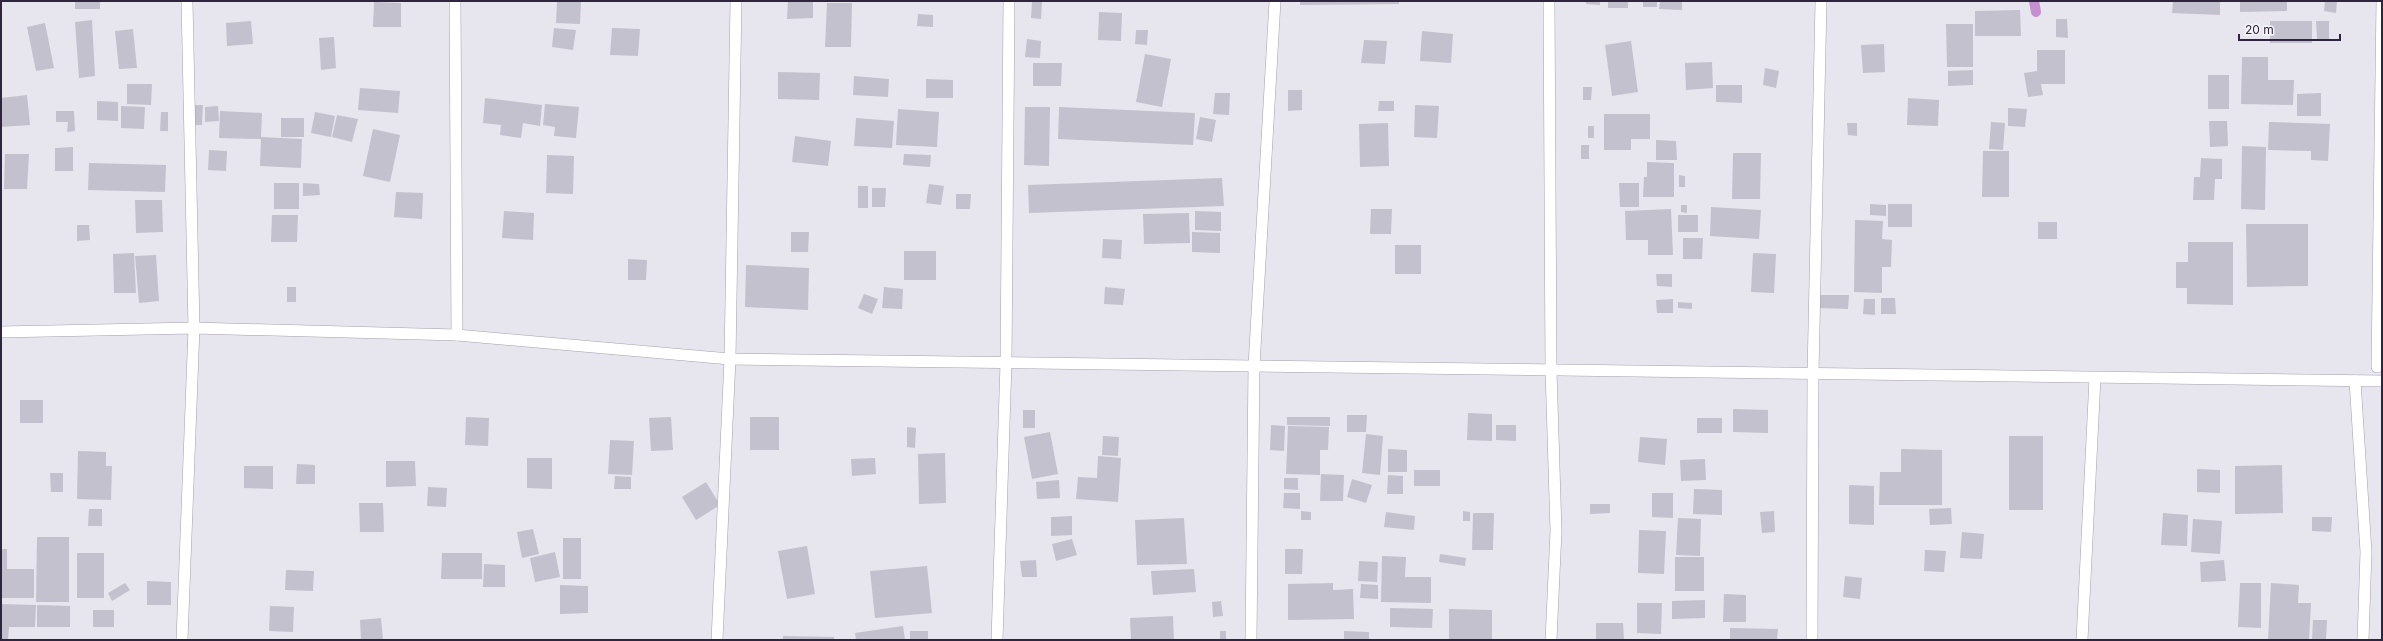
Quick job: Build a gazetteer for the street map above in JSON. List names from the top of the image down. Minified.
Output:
{"scale_bar":"20 m"}
